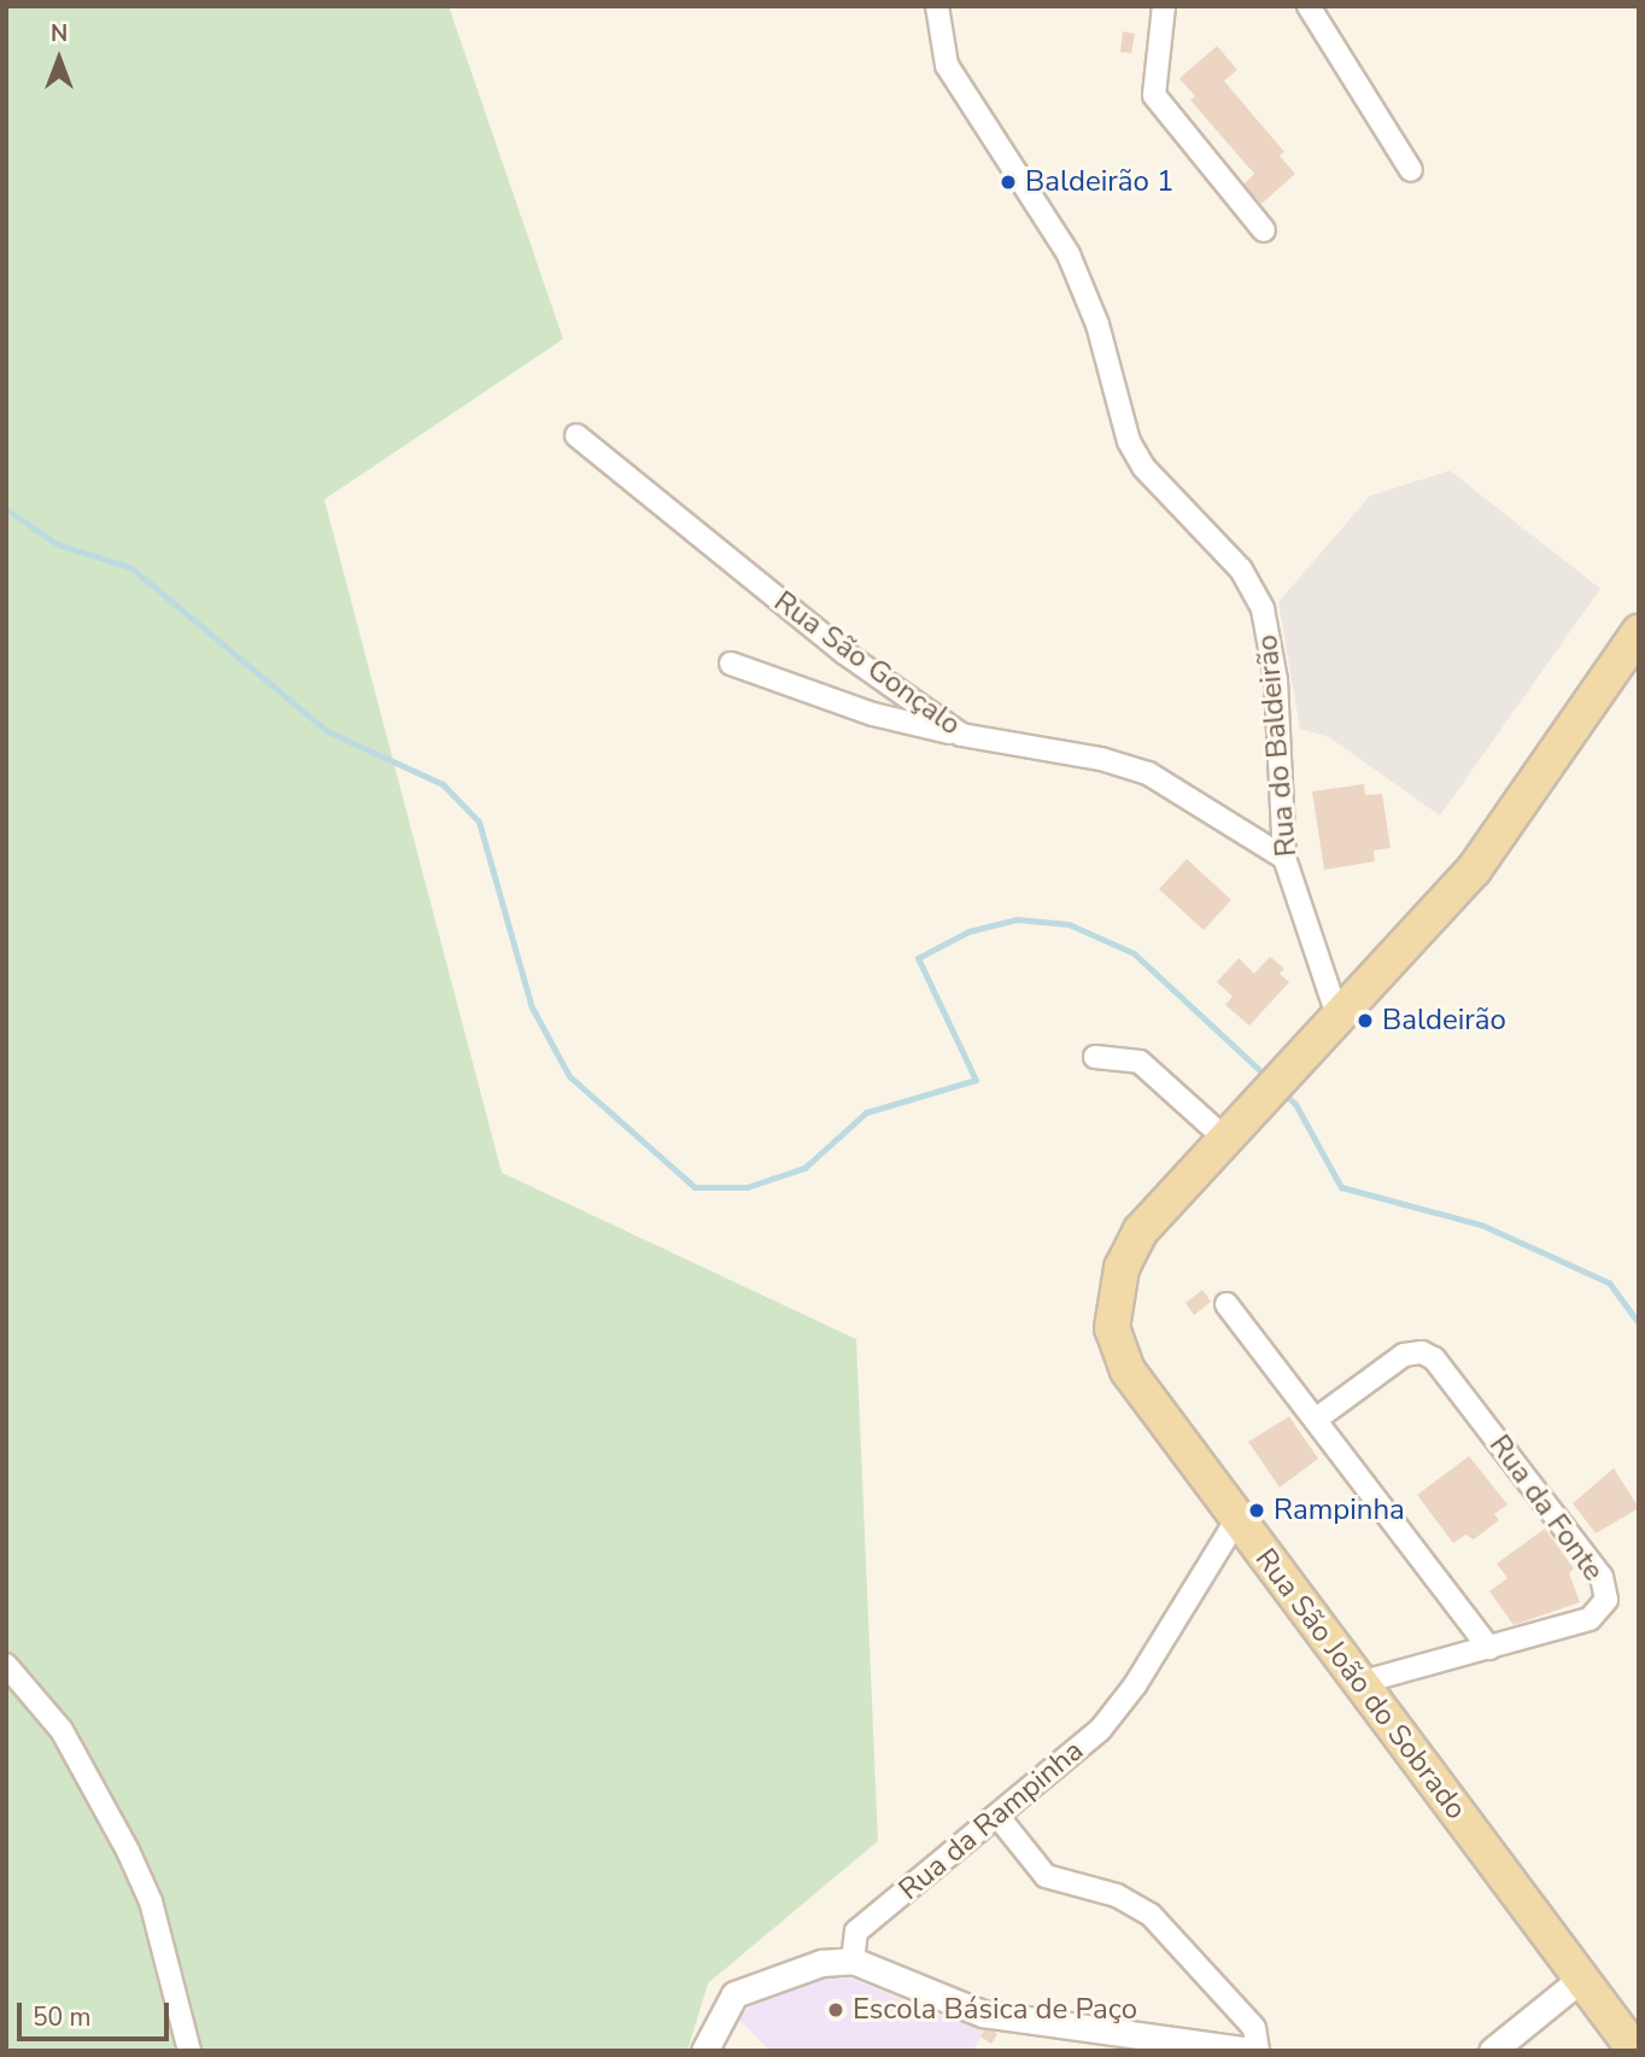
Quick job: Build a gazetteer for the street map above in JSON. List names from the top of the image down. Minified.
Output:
{"streets":{"main road":["Rua São João do Sobrado"],"street":["Rua São Gonçalo","Rua do Baldeirão","Rua da Fonte","Rua da Rampinha"]},"crossings":[["Rua São Gonçalo","Rua do Baldeirão"],["Rua do Baldeirão","Rua São João do Sobrado"],["Rua da Fonte","Rua São João do Sobrado"],["Rua São João do Sobrado","Rua da Rampinha"]],"places":["Baldeirão 1","Baldeirão","Rampinha","Escola Básica de Paço"],"scale_bar":"50 m","north":"top"}
